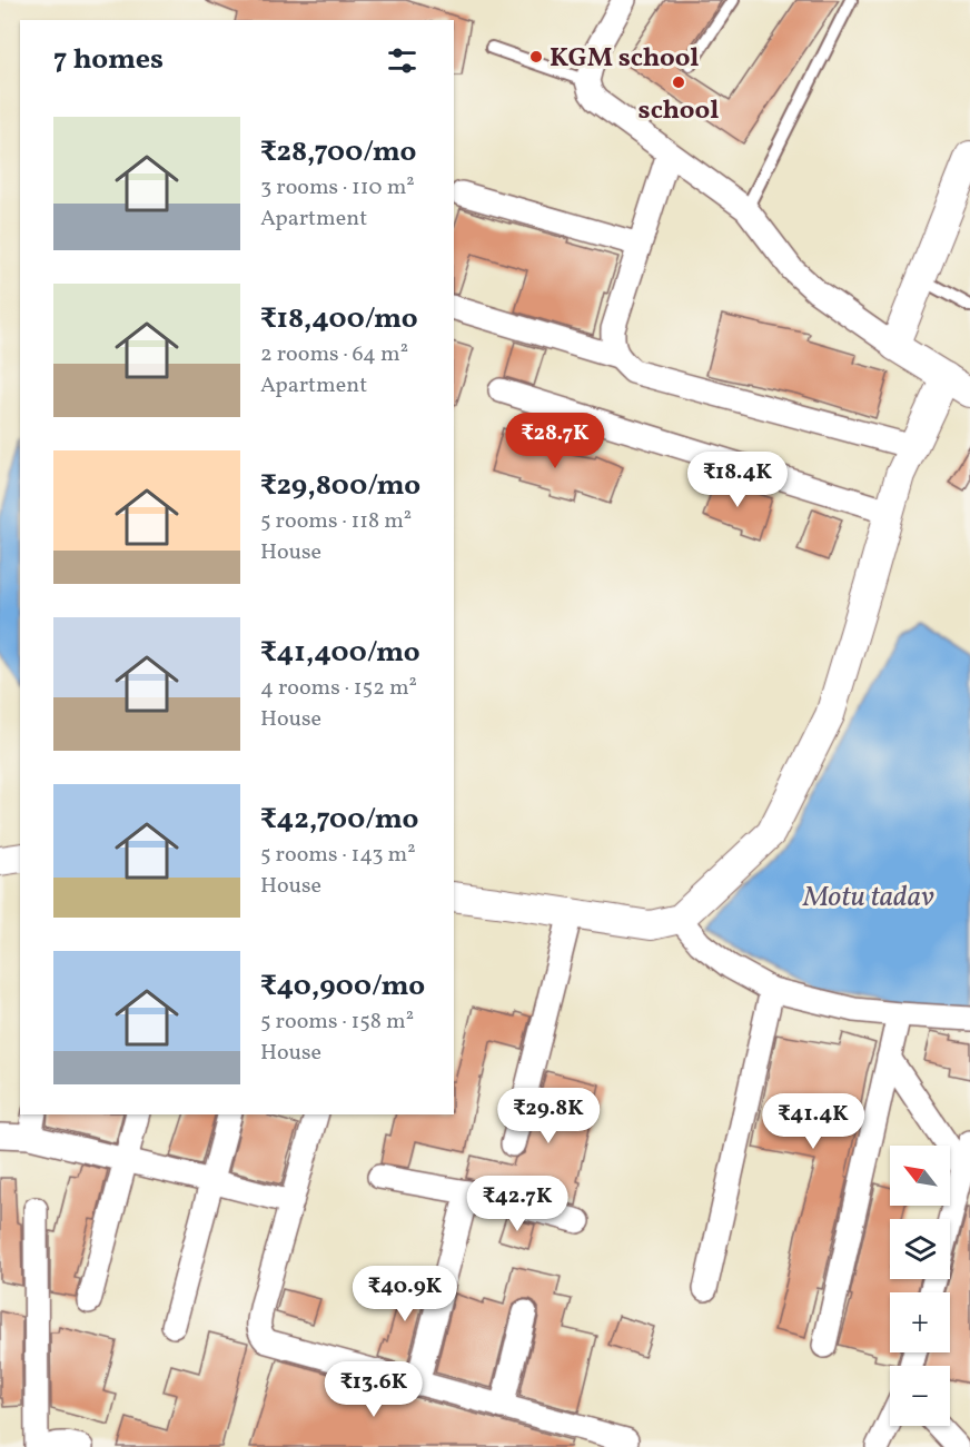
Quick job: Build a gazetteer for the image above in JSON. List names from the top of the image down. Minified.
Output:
{"water":["Motu tadav"],"places":["KGM school","school"],"north":"top left","page":{"heading":"7 homes","list":[{"name":"₹28,700/mo","note":"3 rooms · 110 m² · Apartment"},{"name":"₹18,400/mo","note":"2 rooms · 64 m² · Apartment"},{"name":"₹29,800/mo","note":"5 rooms · 118 m² · House"},{"name":"₹41,400/mo","note":"4 rooms · 152 m² · House"},{"name":"₹42,700/mo","note":"5 rooms · 143 m² · House"},{"name":"₹40,900/mo","note":"5 rooms · 158 m² · House"}],"price":["₹28.7K","₹18.4K","₹29.8K","₹41.4K","₹42.7K","₹40.9K","₹13.6K"],"map_buttons":["+","−"]}}
